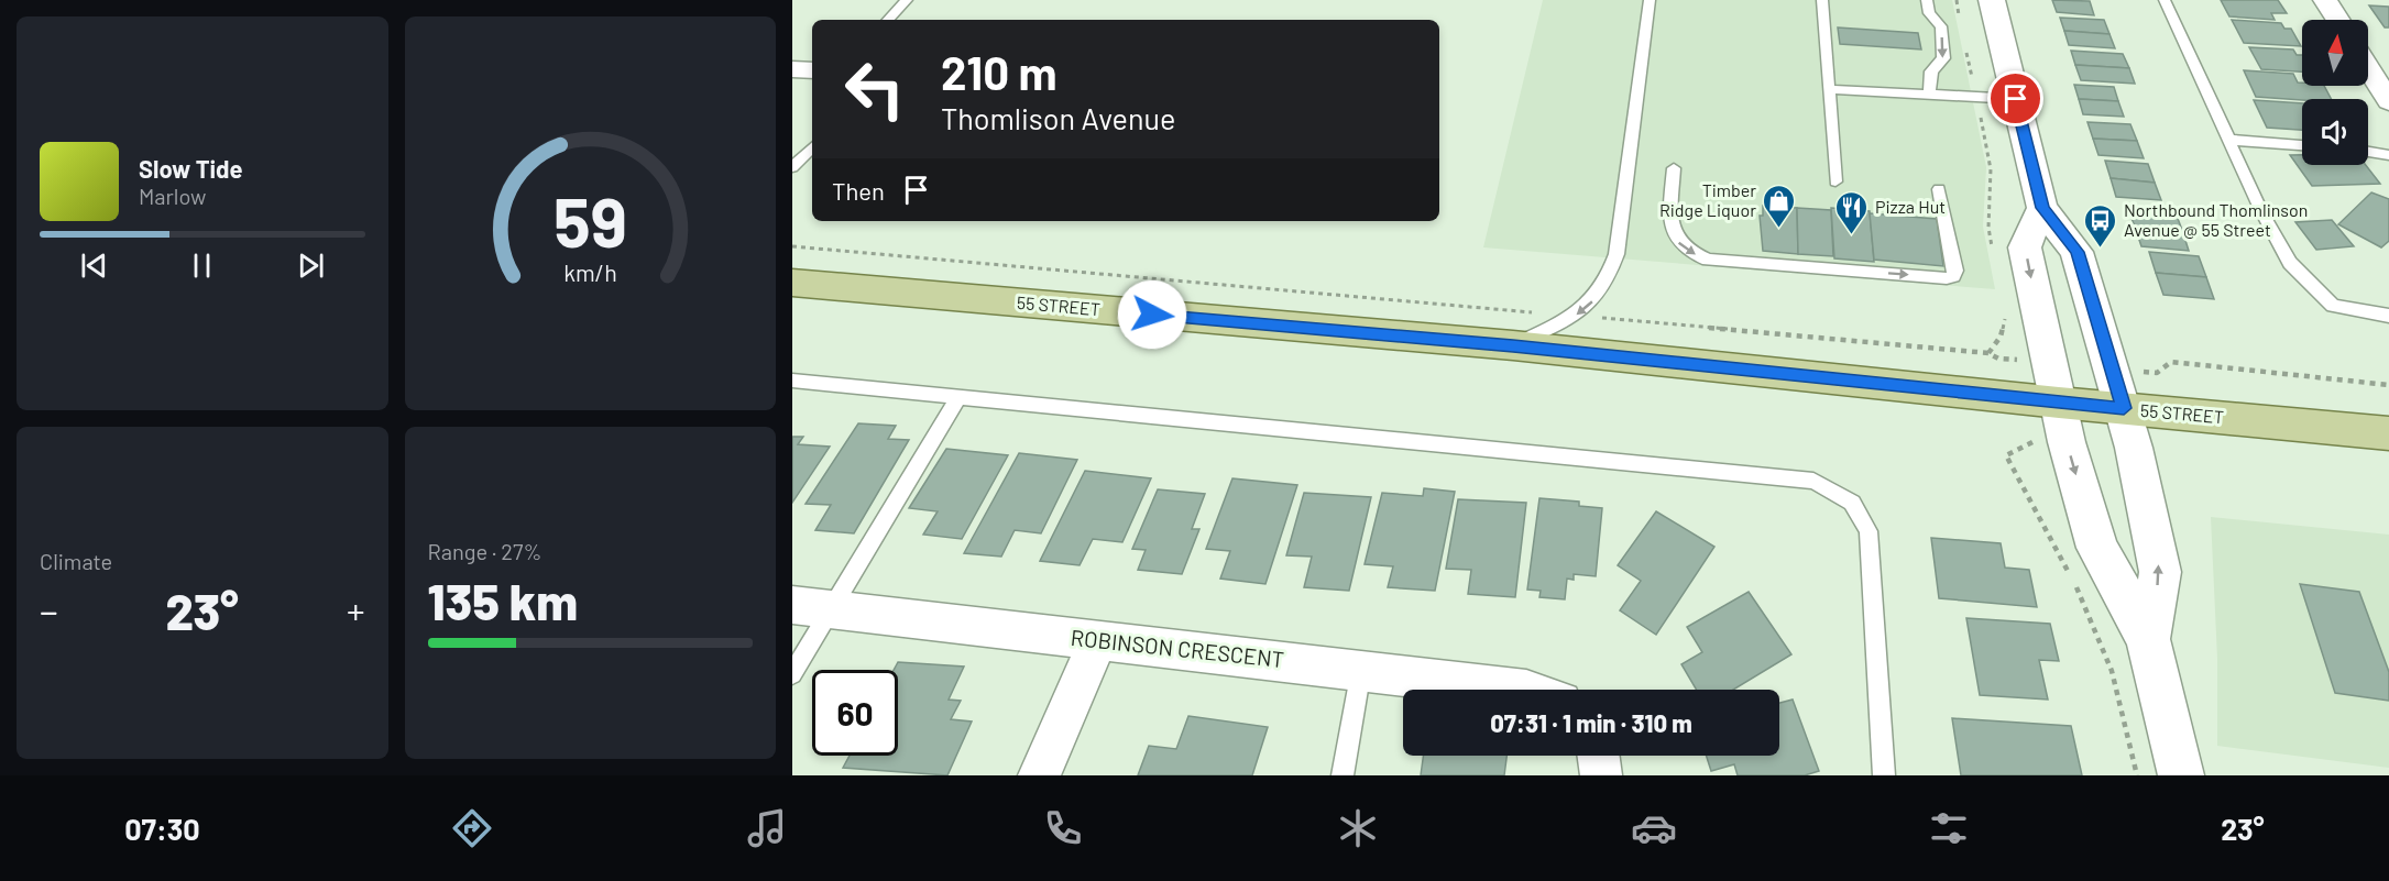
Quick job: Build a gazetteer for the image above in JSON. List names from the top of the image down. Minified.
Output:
{"streets":{"main road":["55 STREET"],"street":["ROBINSON CRESCENT"]},"places":{"shop":["Timber Ridge Liquor"],"restaurant":["Pizza Hut"],"bus stop":["Northbound Thomlinson Avenue @ 55 Street"]},"north":"top","page":{"turn":["210 m","Thomlison Avenue"],"song":["Slow Tide","Marlow"],"then":"Then","tile":["Climate",["Range · 27%","135 km"]],"heat":["−","23°","+"],"limit":"60","trip":"07:31 · 1 min · 310 m","tabs":["07:30","23°"],"gauge":["59","km/h"]}}
